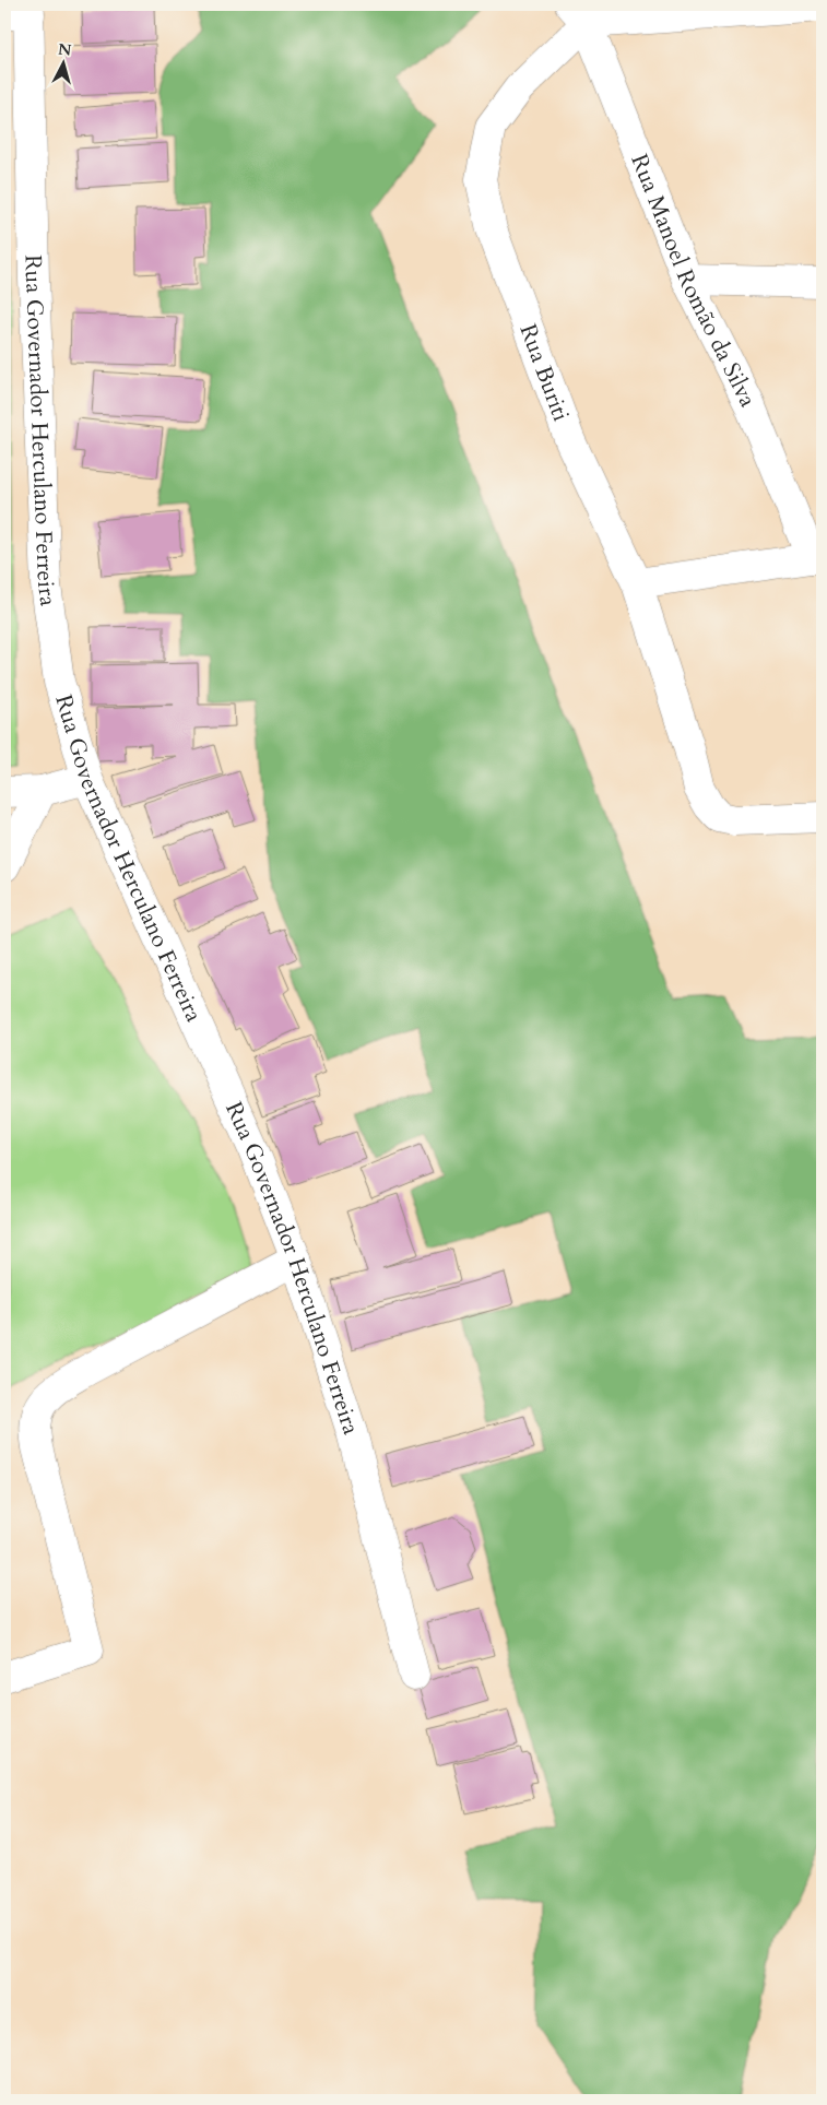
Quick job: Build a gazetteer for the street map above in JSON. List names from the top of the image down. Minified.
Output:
{"streets":{"street":["Rua Manoel Romão da Silva","Rua Buriti","Rua Governador Herculano Ferreira"]},"crossings":[["Rua Manoel Romão da Silva","Rua Buriti"]],"north":"top"}
